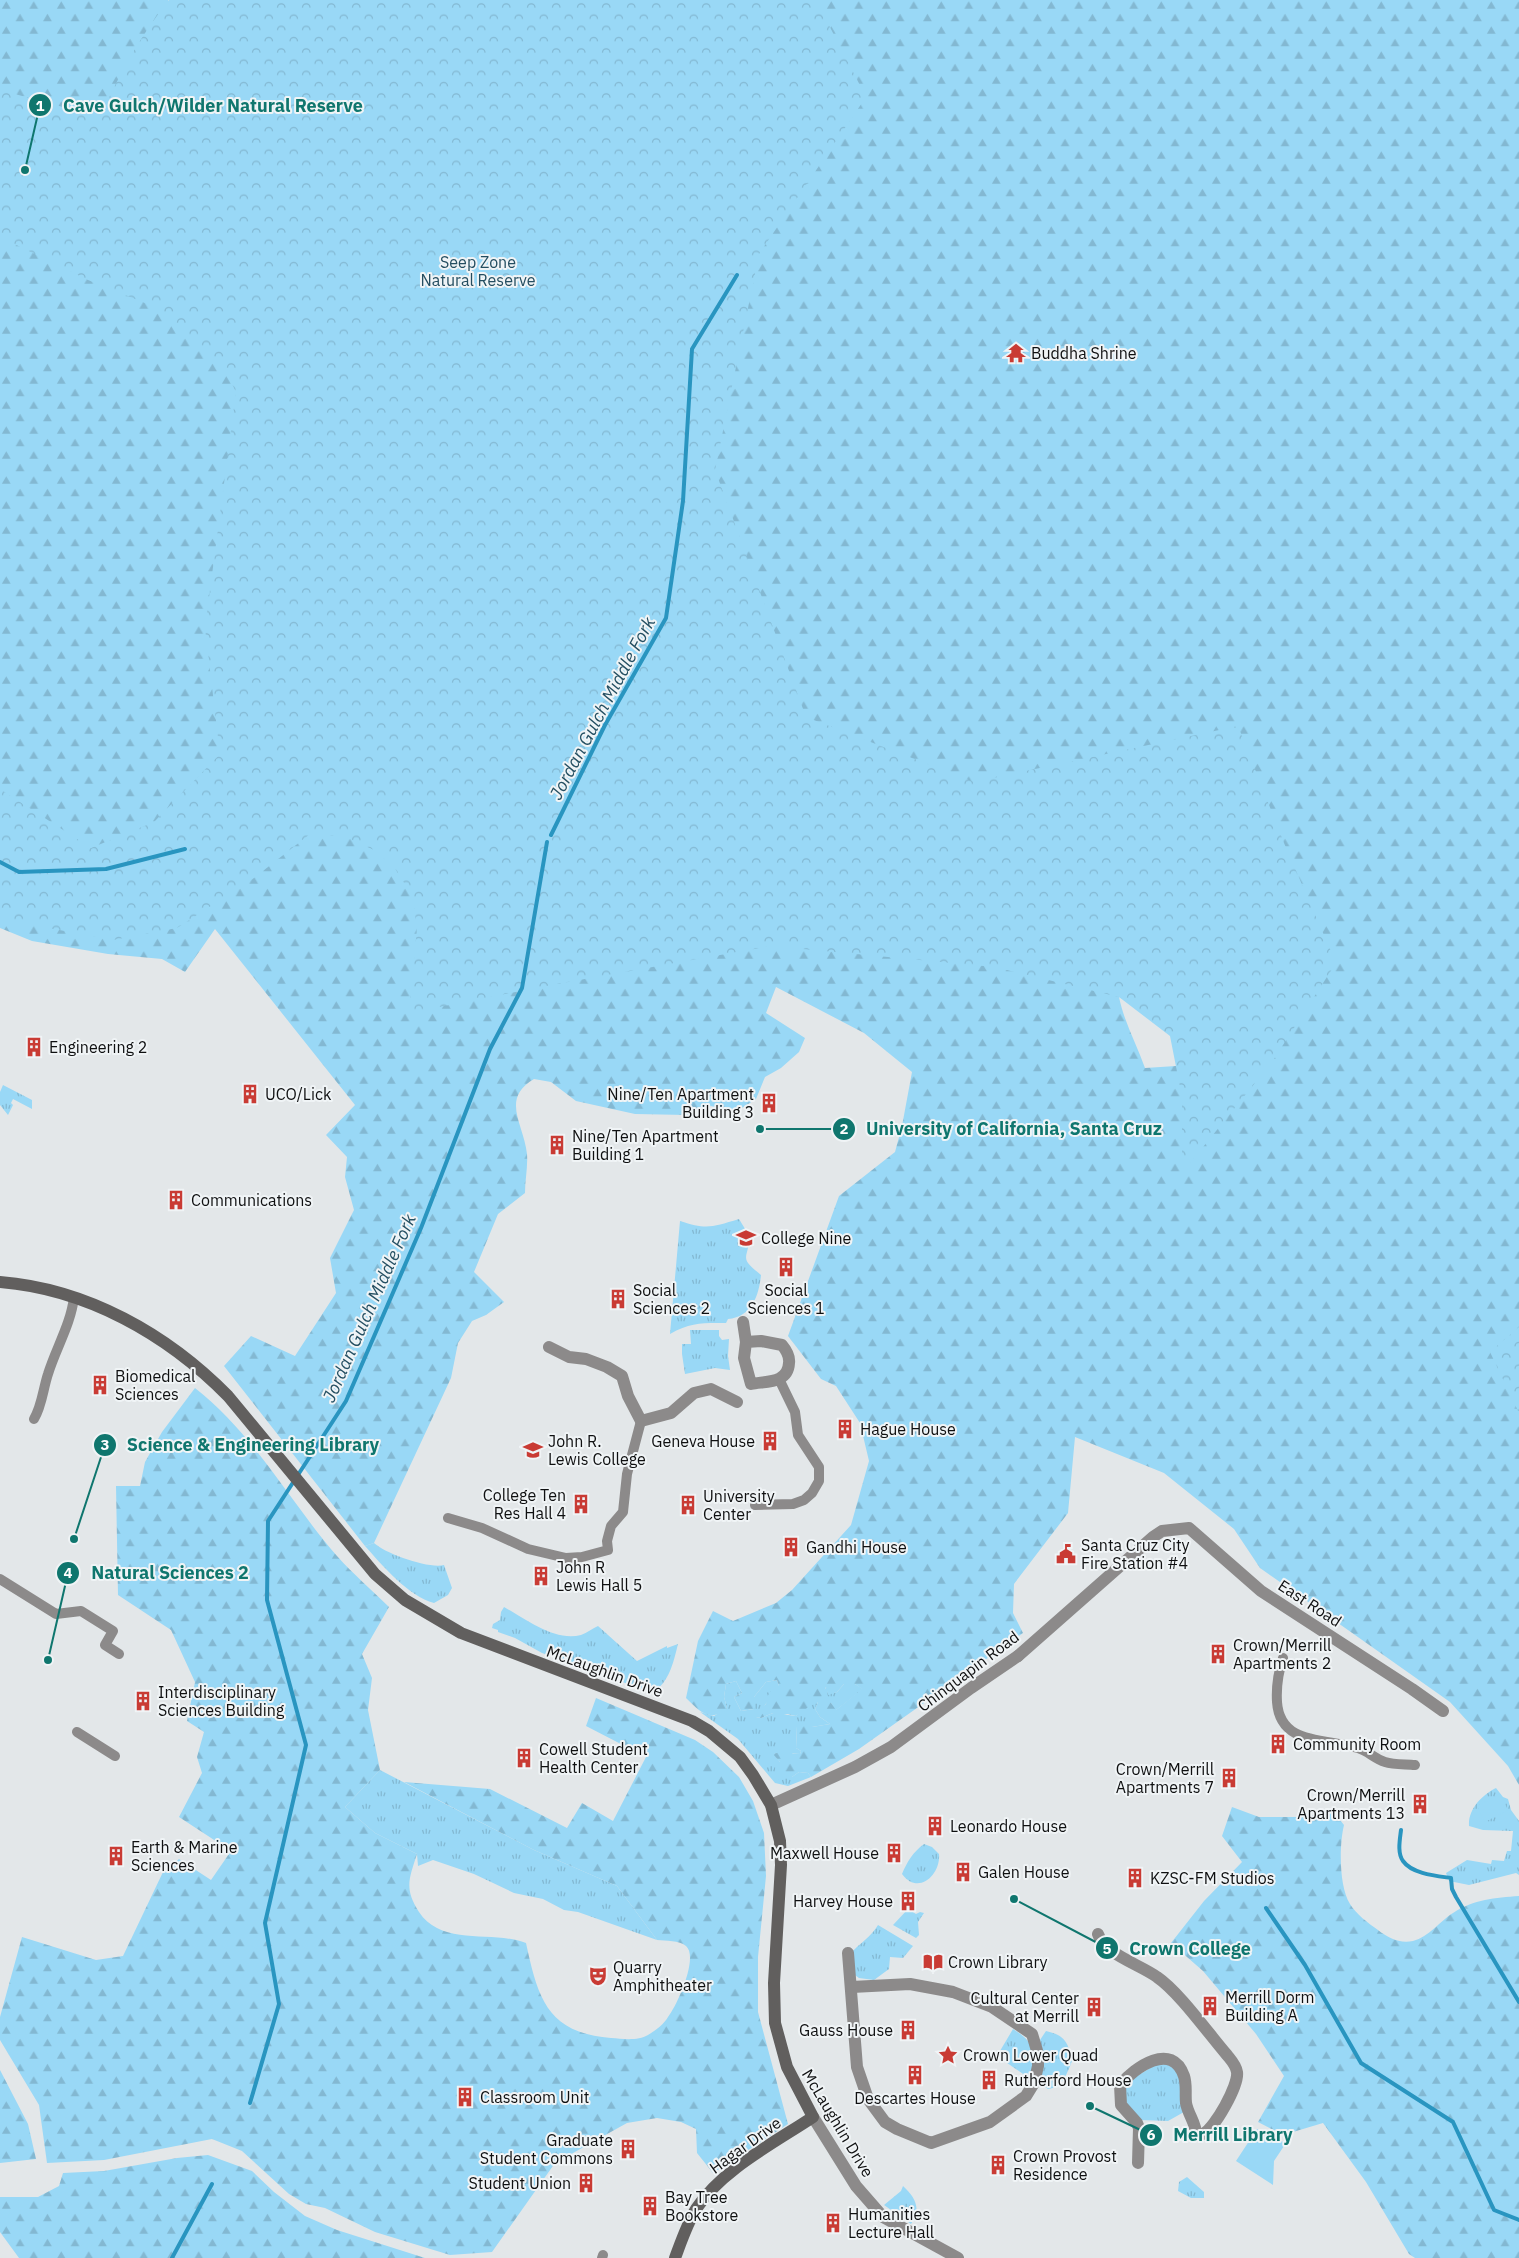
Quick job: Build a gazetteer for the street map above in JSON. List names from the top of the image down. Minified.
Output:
{"streets":{"main road":["McLaughlin Drive","Hagar Drive"],"street":["East Road","Chinquapin Road"]},"crossings":[["East Road","Chinquapin Road"],["McLaughlin Drive","Chinquapin Road"],["McLaughlin Drive","Hagar Drive"]],"water":["Jordan Gulch Middle Fork"],"parks":["Seep Zone Natural Reserve"],"places":{"other":["Cave Gulch/Wilder Natural Reserve","University of California, Santa Cruz","Science & Engineering Library","Natural Sciences 2","Crown College","Merrill Library"],"temple":["Buddha Shrine"],"building":["Engineering 2","UCO/Lick","Nine/Ten Apartment Building 3","Nine/Ten Apartment Building 1","Communications","Social Sciences 1","Social Sciences 2","Biomedical Sciences","Hague House","Geneva House","College Ten Res Hall 4","University Center","Gandhi House","John R Lewis Hall 5","Crown/Merrill Apartments 2","Interdisciplinary Sciences Building","Community Room","Cowell Student Health Center","Crown/Merrill Apartments 7","Crown/Merrill Apartments 13","Leonardo House","Maxwell House","Earth & Marine Sciences","Galen House","KZSC-FM Studios","Harvey House","Merrill Dorm Building A","Cultural Center at Merrill","Gauss House","Descartes House","Rutherford House","Classroom Unit","Graduate Student Commons","Crown Provost Residence","Student Union","Bay Tree Bookstore","Humanities Lecture Hall"],"school or university":["College Nine","John R. Lewis College"],"public building":["Santa Cruz City Fire Station #4"],"library":["Crown Library"],"theatre":["Quarry Amphitheater"],"place":["Crown Lower Quad"]}}
